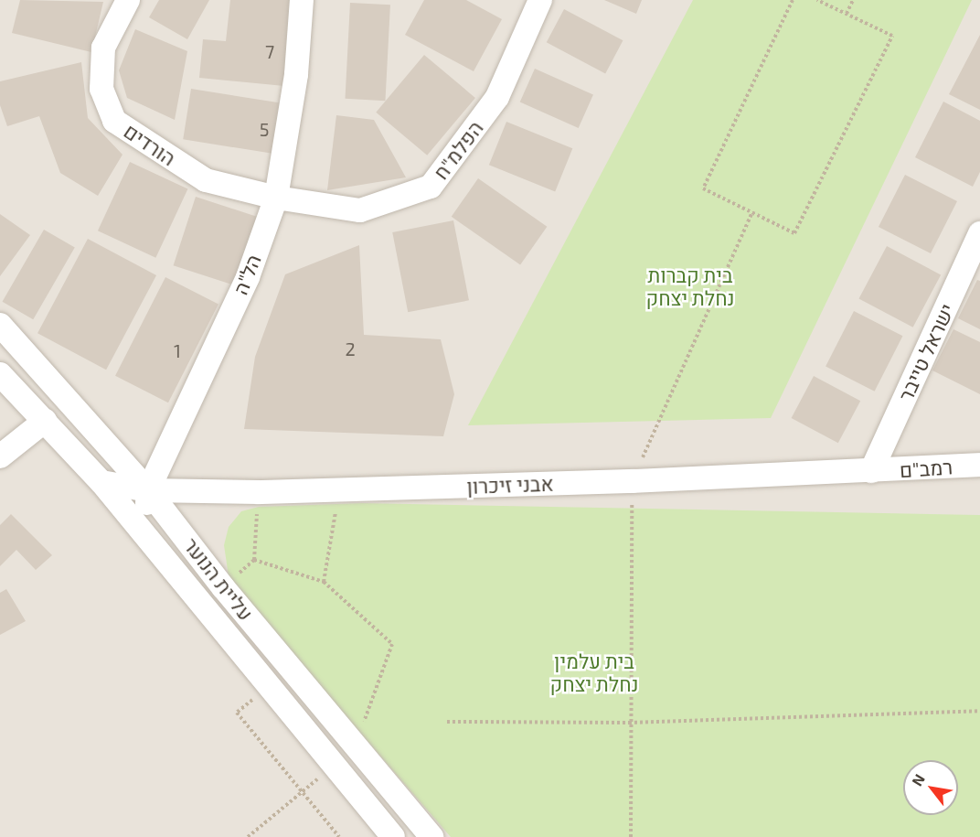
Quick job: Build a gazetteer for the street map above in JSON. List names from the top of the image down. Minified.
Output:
{"streets":{"street":["הורדים","הפלמ\"ח","הל\"ה","ישראל טייבר","רמב\"ם","אבני זיכרון","עליית הנוער"]},"crossings":[["הורדים","הפלמ\"ח"],["הורדים","הל\"ה"],["הפלמ\"ח","הל\"ה"],["הל\"ה","אבני זיכרון"],["הל\"ה","עליית הנוער"],["ישראל טייבר","רמב\"ם"],["ישראל טייבר","אבני זיכרון"],["רמב\"ם","אבני זיכרון"],["אבני זיכרון","עליית הנוער"]],"parks":["בית קברות נחלת יצחק","בית עלמין נחלת יצחק"],"house_numbers":["7","5","2","1"],"north":"top left"}
